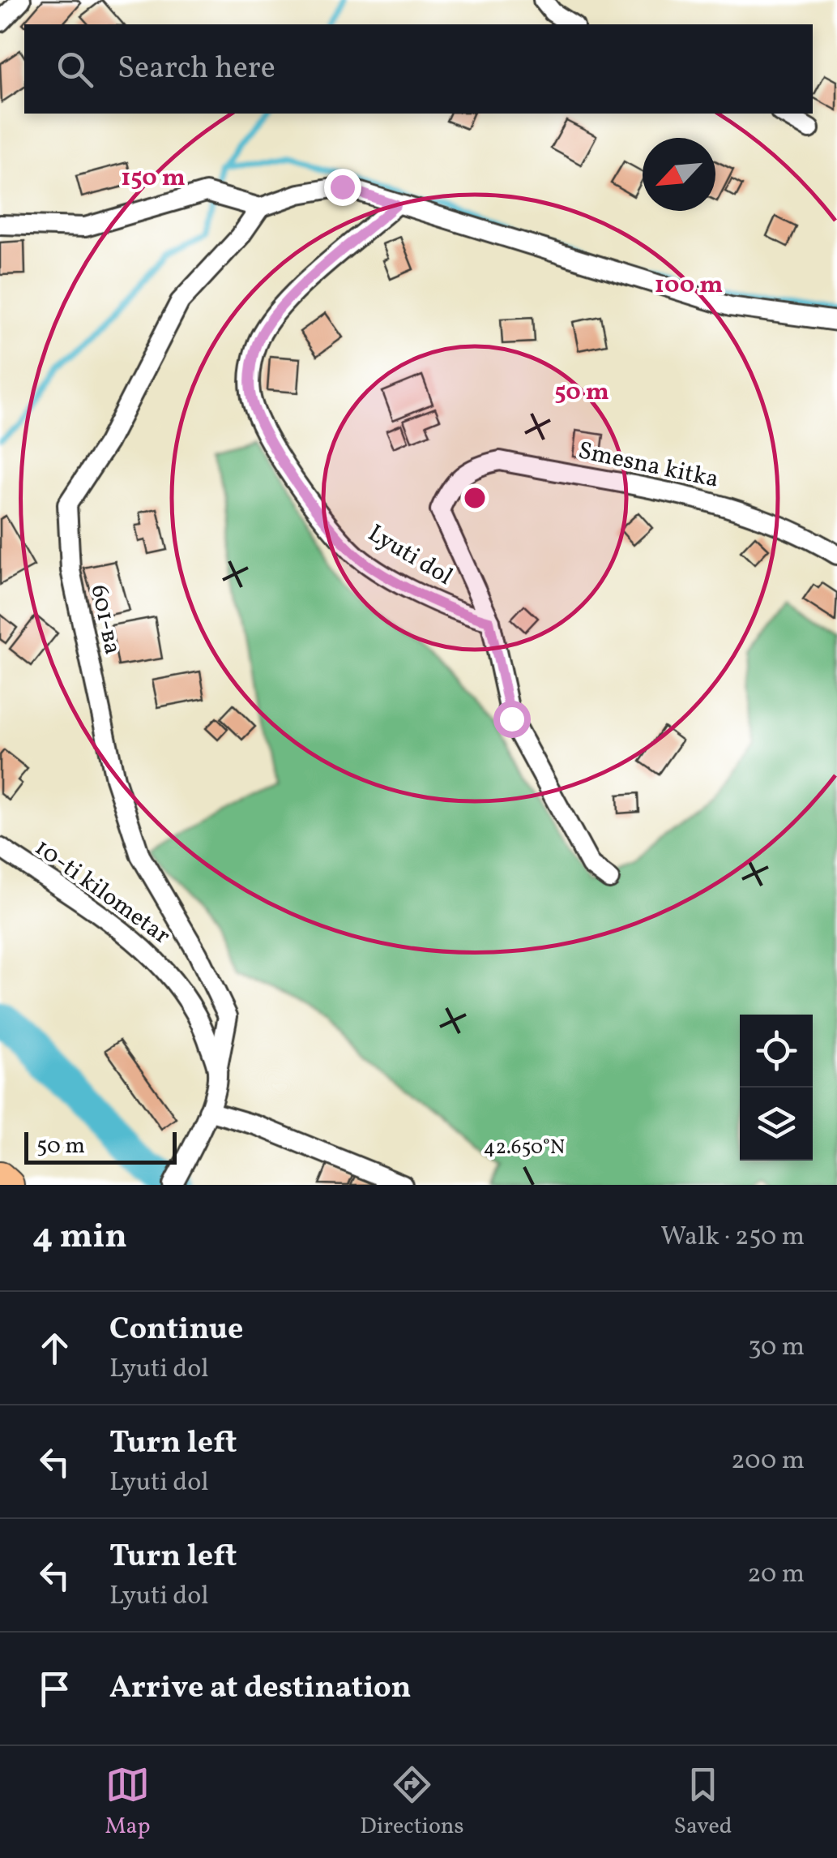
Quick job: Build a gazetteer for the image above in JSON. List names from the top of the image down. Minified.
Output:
{"streets":{"street":["Smesna kitka","Lyuti dol","601-ва","10-ti kilometar"]},"crossings":[["Smesna kitka","Lyuti dol"],["601-ва","10-ti kilometar"]],"scale_bar":"50 m","north":"bottom left","page":{"search":"Search here","scale":"50 m","heading":["4 min","Walk · 250 m"],"list":[["Continue","Lyuti dol","30 m"],["Turn left","Lyuti dol","200 m"],["Turn left","Lyuti dol","20 m"],"Arrive at destination"],"nav":["Map","Directions","Saved"]},"coordinates":["42.650°N"],"rings":["150 m","100 m","50 m"]}
